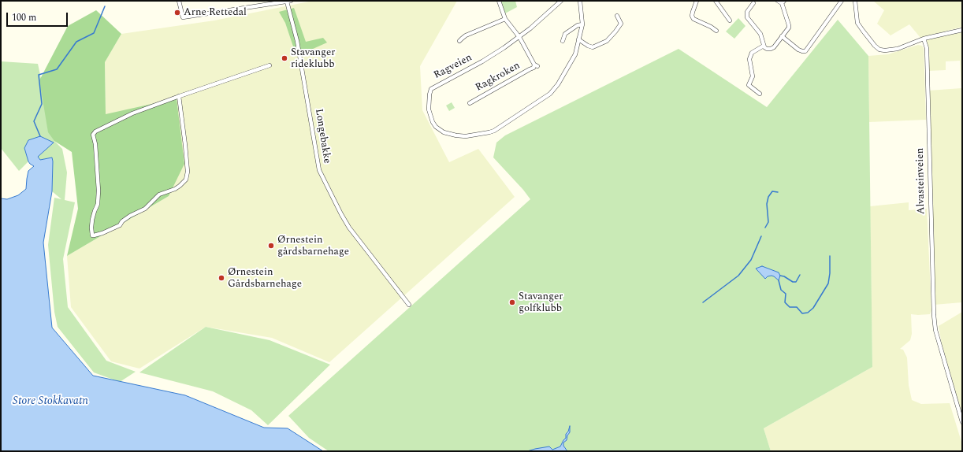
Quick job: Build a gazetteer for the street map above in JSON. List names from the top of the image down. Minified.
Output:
{"streets":{"street":["Ragveien","Ragkroken","Longebakke","Alvasteinveien"]},"crossings":[["Ragveien","Ragkroken"]],"water":["Store Stokkavatn"],"places":["Arne Rettedal","Stavanger rideklubb","Ørnestein gårdsbarnehage","Ørnestein Gårdsbarnehage","Stavanger golfklubb"],"scale_bar":"100 m"}
